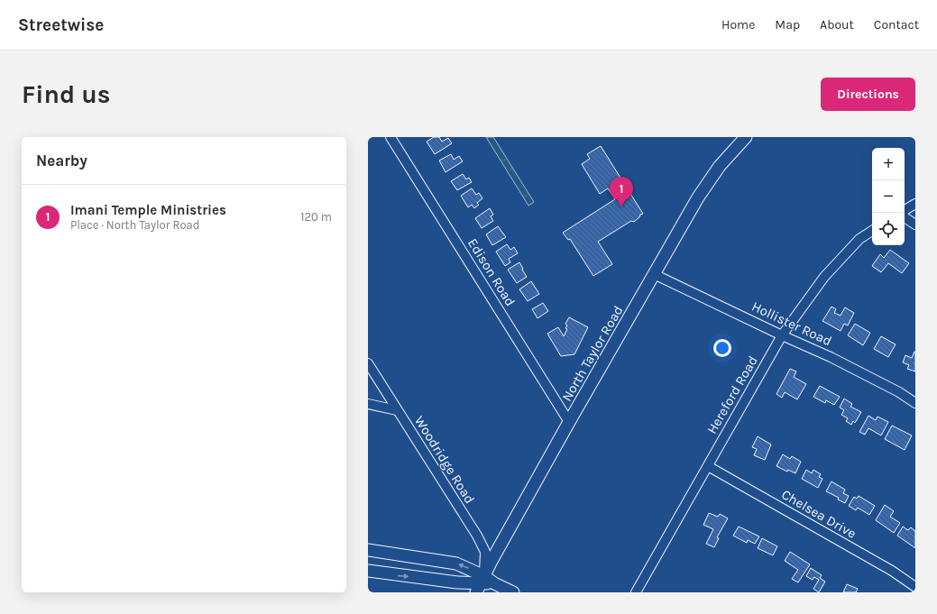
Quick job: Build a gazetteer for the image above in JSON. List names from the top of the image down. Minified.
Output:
{"streets":{"street":["Edison Road","Hollister Road","North Taylor Road","Hereford Road","Woodridge Road","Chelsea Drive"]},"crossings":[["Edison Road","North Taylor Road"],["Hollister Road","North Taylor Road"],["Hollister Road","Hereford Road"],["North Taylor Road","Woodridge Road"],["Hereford Road","Chelsea Drive"]],"page":{"header":"Streetwise","nav":["Home","Map","About","Contact"],"buttons":"Directions","title":"Find us","heading":"Nearby","map_buttons":["+","−"],"pins":"1","list":[{"mark":"1","name":"Imani Temple Ministries","note":"Place · North Taylor Road","value":"120 m"}]}}
